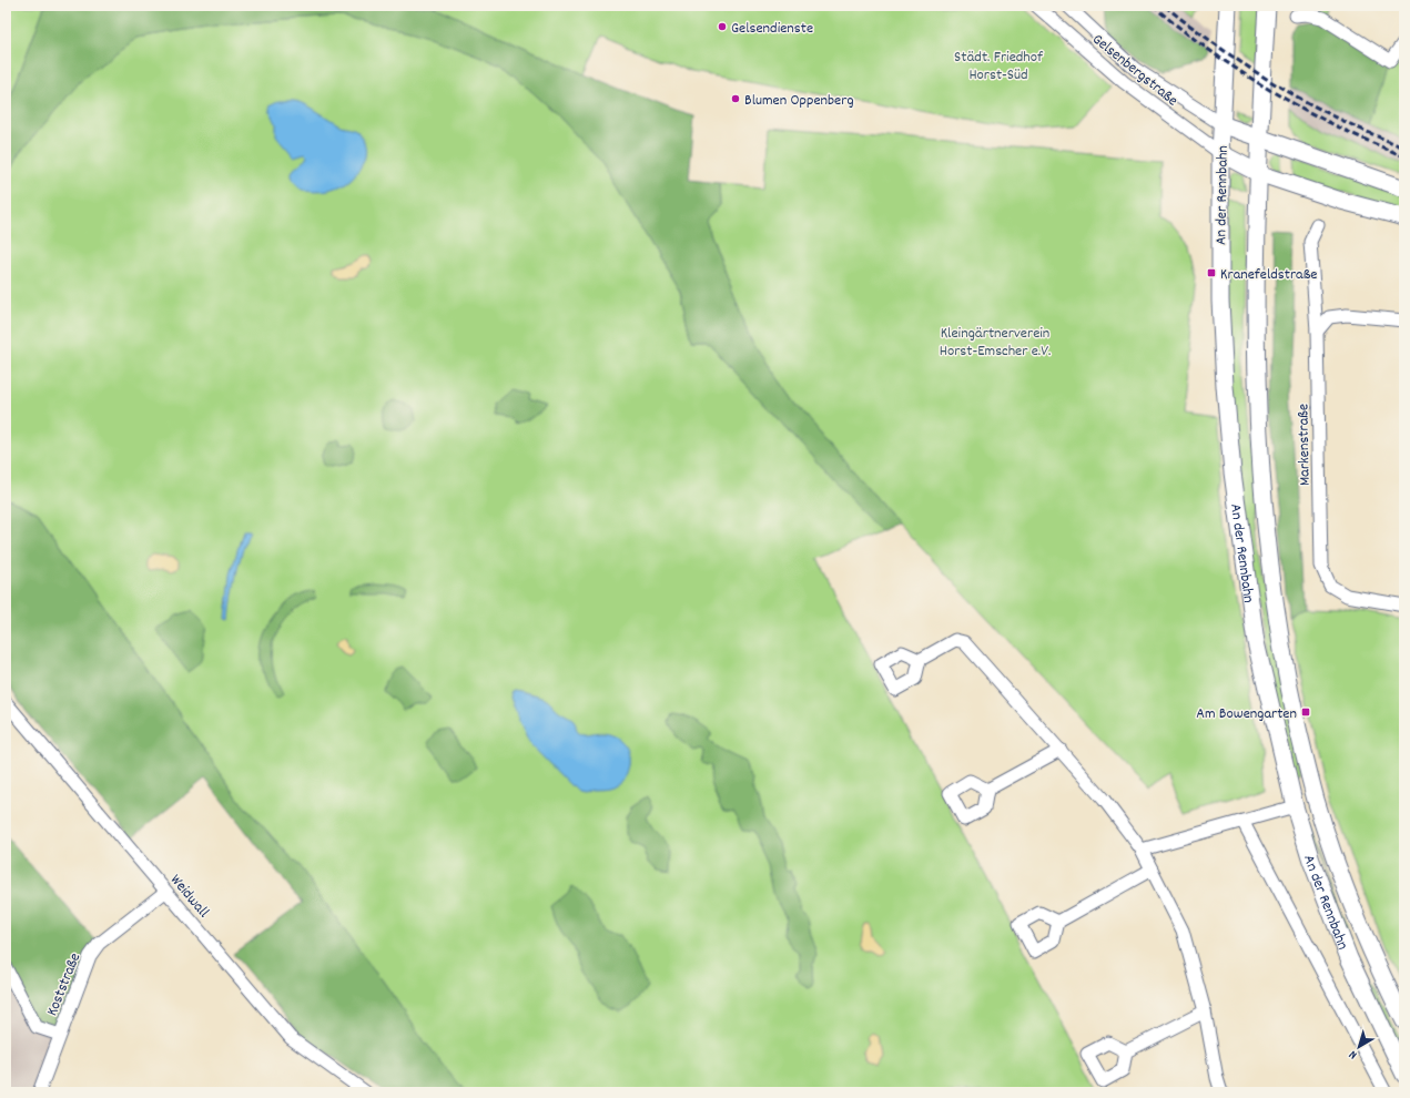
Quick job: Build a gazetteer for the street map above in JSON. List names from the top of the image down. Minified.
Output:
{"streets":{"main road":["An der Rennbahn"],"street":["Gelsenbergstraße","Markenstraße","Weidwall","Koststraße"]},"crossings":[["Gelsenbergstraße","An der Rennbahn"],["Weidwall","Koststraße"]],"parks":["Städt. Friedhof Horst-Süd","Kleingärtnerverein Horst-Emscher e.V."],"places":{"other":["Gelsendienste","Blumen Oppenberg"],"transit":["Kranefeldstraße","Am Bowengarten"]},"north":"bottom left"}
